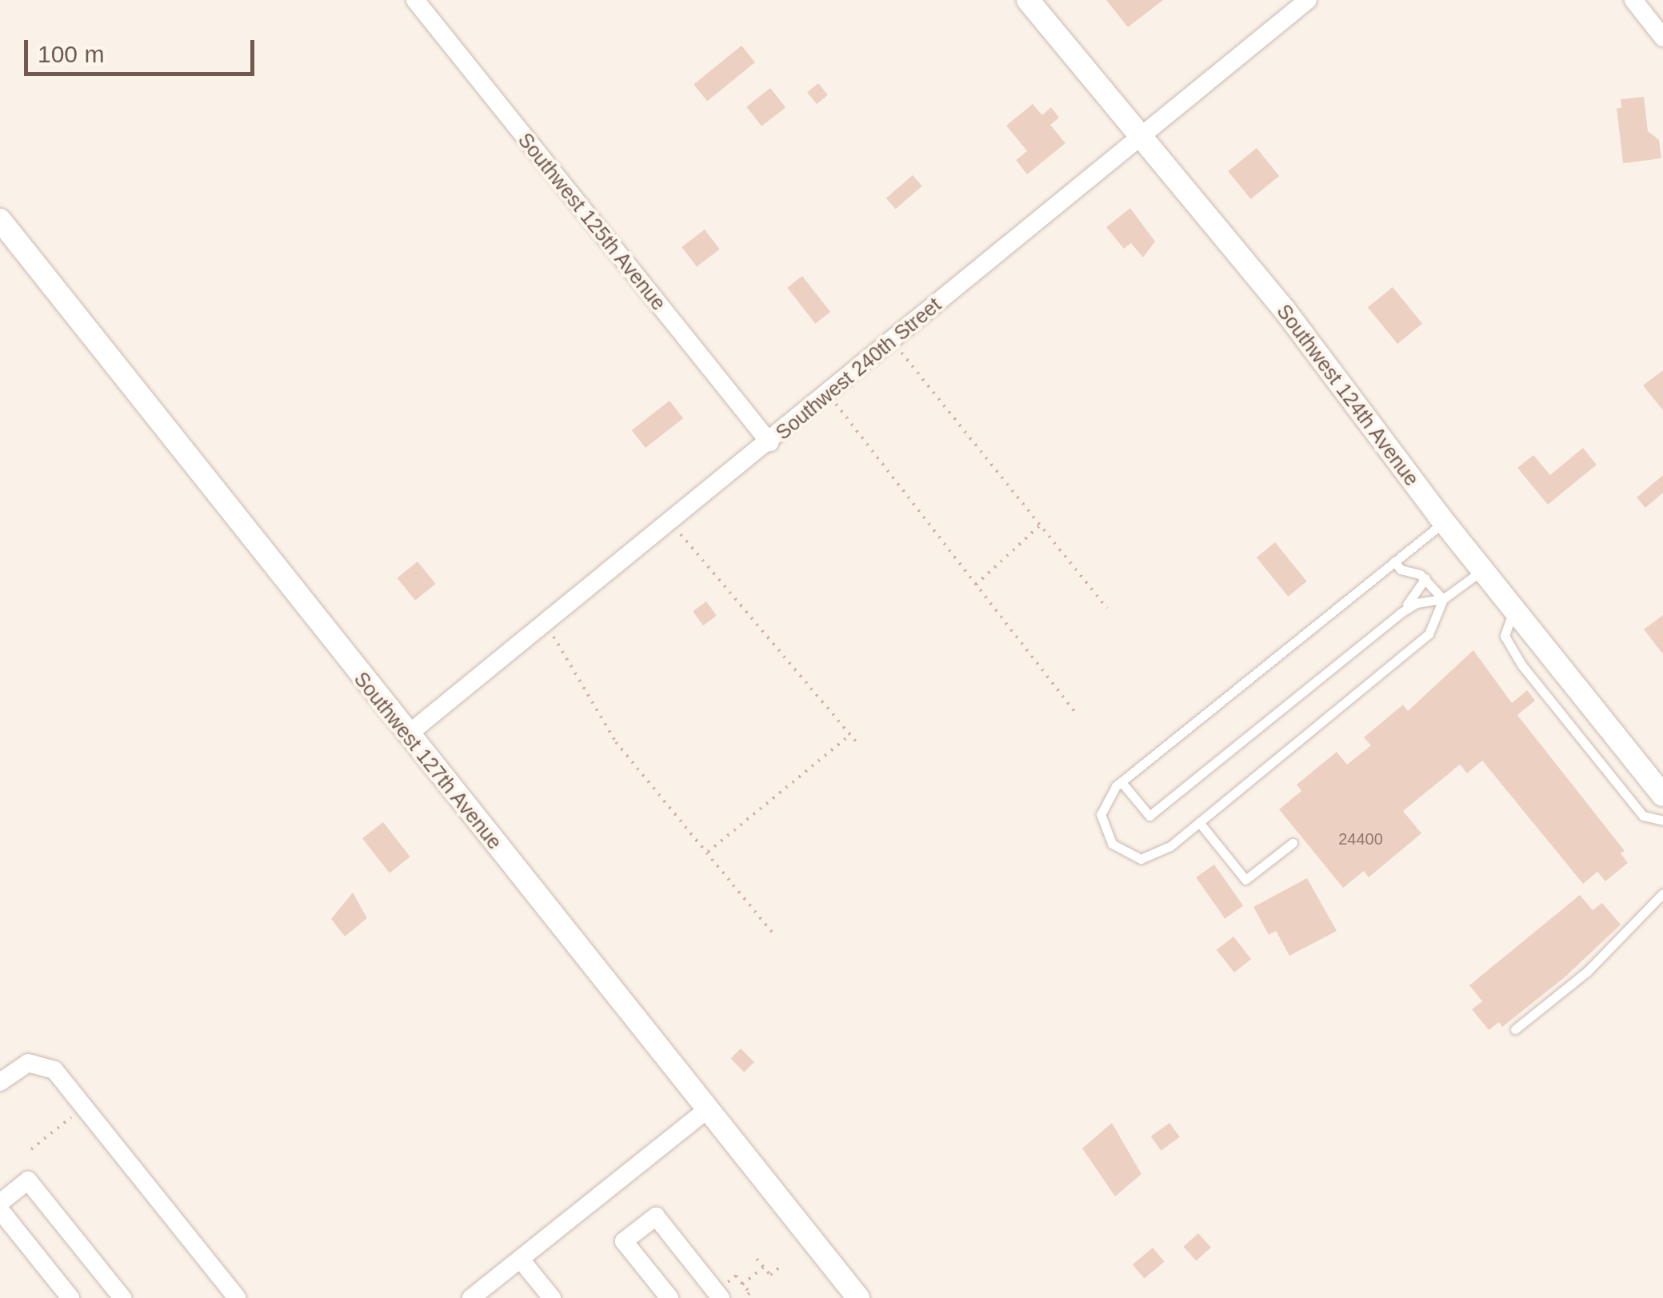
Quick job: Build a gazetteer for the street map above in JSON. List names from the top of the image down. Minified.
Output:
{"streets":{"street":["Southwest 125th Avenue","Southwest 240th Street","Southwest 124th Avenue","Southwest 127th Avenue"]},"crossings":[["Southwest 125th Avenue","Southwest 240th Street"],["Southwest 240th Street","Southwest 124th Avenue"],["Southwest 240th Street","Southwest 127th Avenue"]],"house_numbers":["24400"],"scale_bar":"100 m"}
